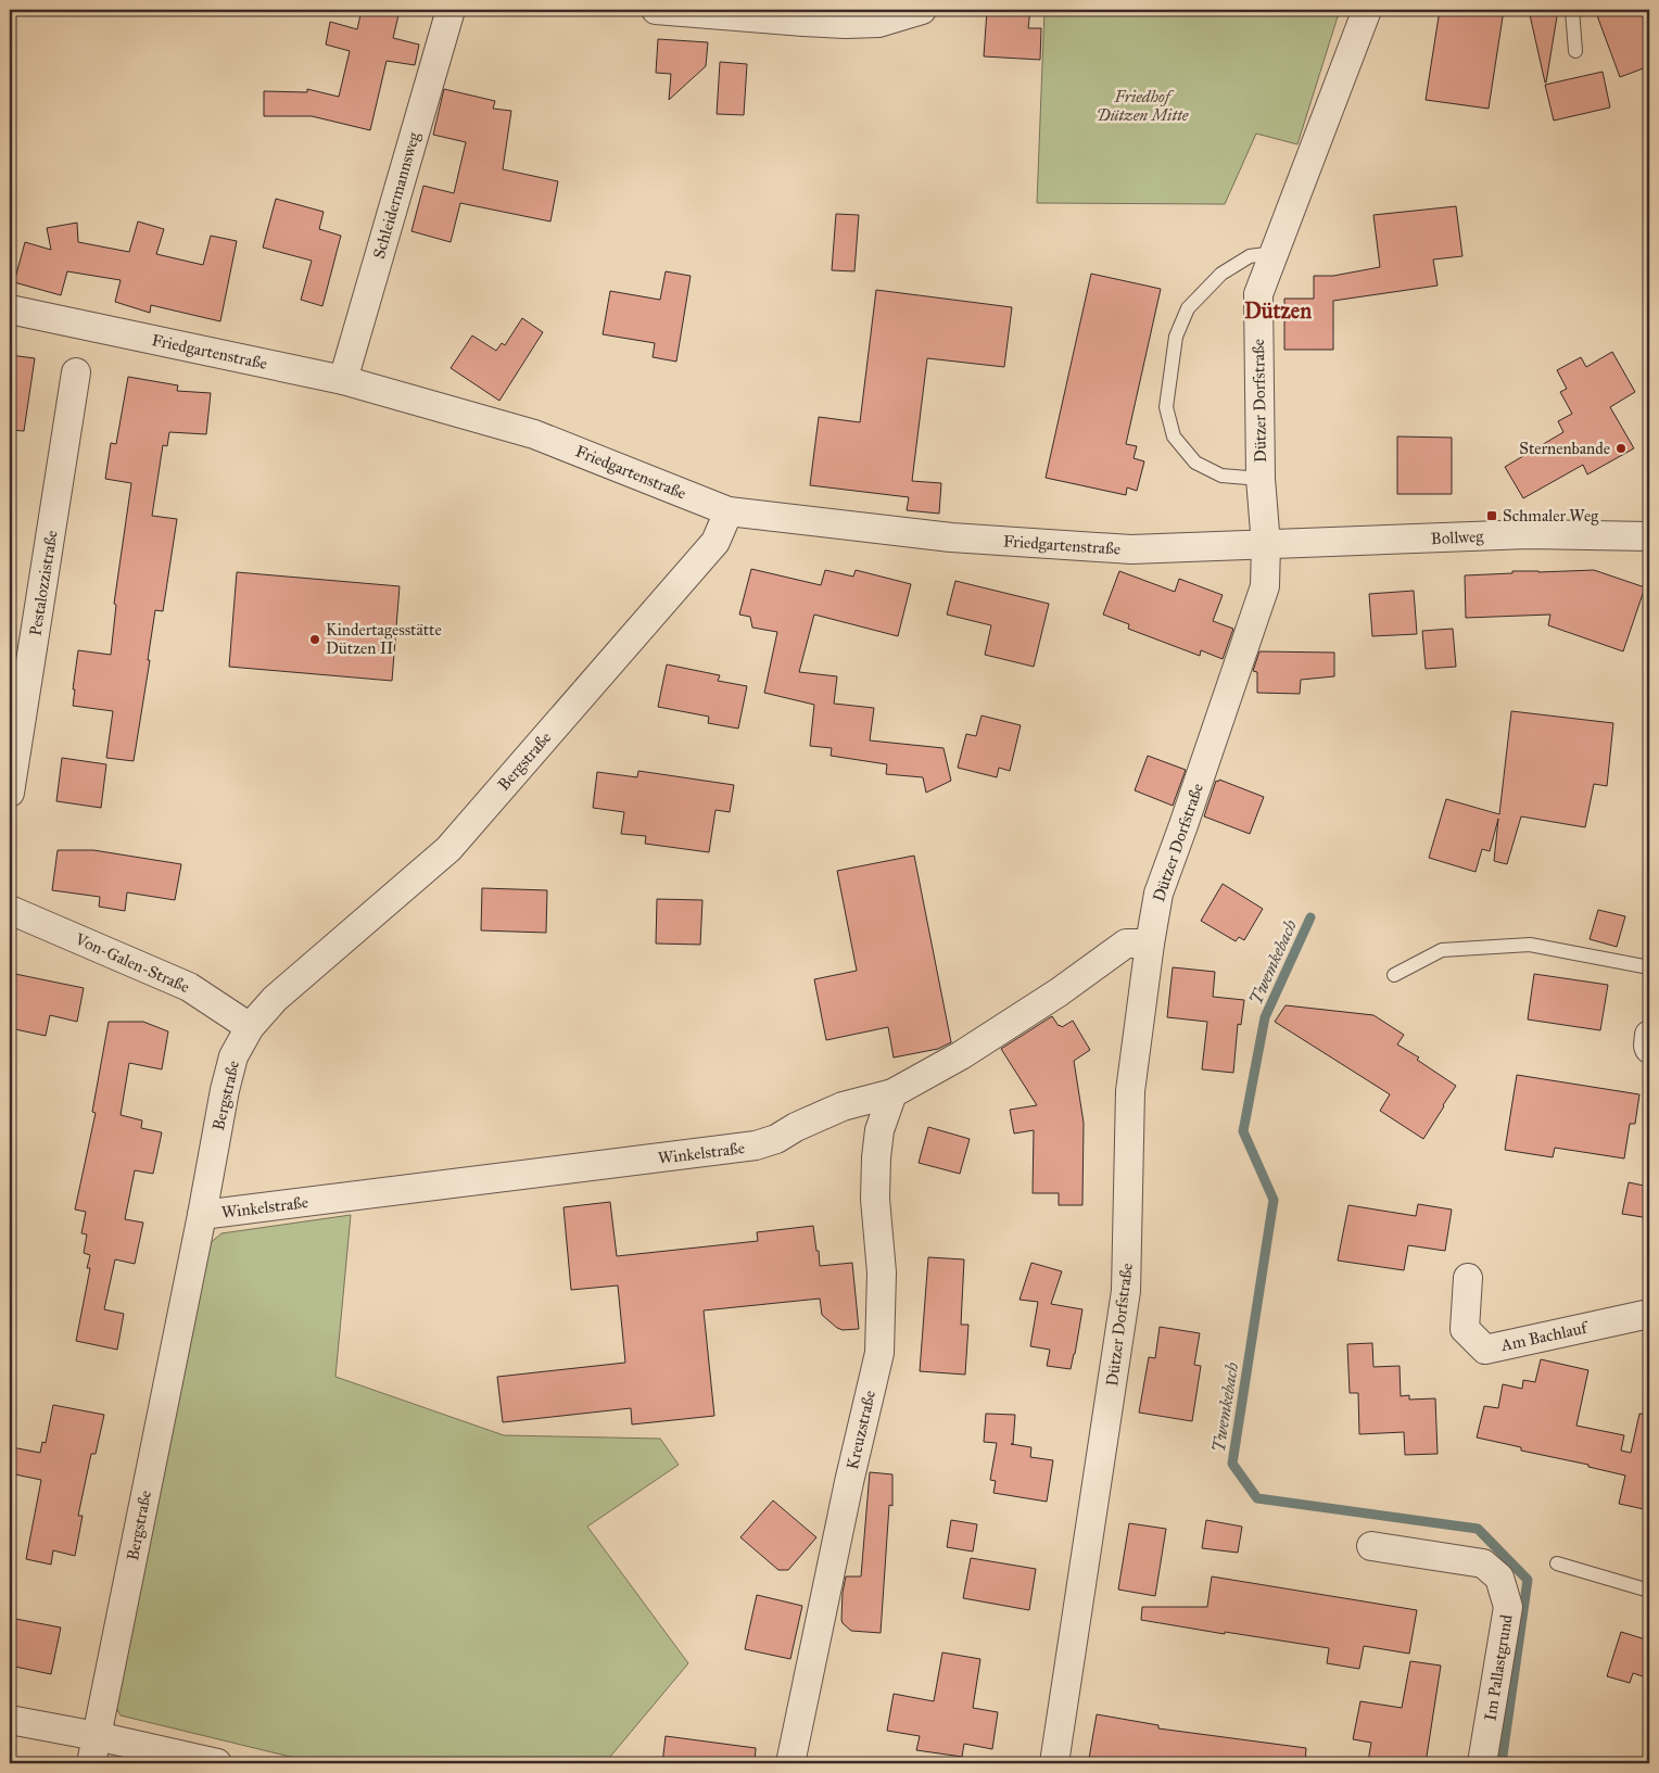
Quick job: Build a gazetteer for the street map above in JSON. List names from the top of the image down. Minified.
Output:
{"streets":{"street":["Schleidermannsweg","Friedgartenstraße","Dützer Dorfstraße","Bollweg","Pestalozzistraße","Bergstraße","Von-Galen-Straße","Winkelstraße","Am Bachlauf","Kreuzstraße","Im Pallastgrund"]},"crossings":[["Schleidermannsweg","Friedgartenstraße"],["Friedgartenstraße","Dützer Dorfstraße"],["Friedgartenstraße","Bollweg"],["Friedgartenstraße","Bergstraße"],["Dützer Dorfstraße","Bollweg"],["Dützer Dorfstraße","Winkelstraße"],["Bergstraße","Von-Galen-Straße"],["Bergstraße","Winkelstraße"],["Winkelstraße","Kreuzstraße"]],"districts":["Dützen"],"water":["Twemkebach"],"parks":["Friedhof Dützen Mitte"],"places":{"other":["Sternenbande","Kindertagesstätte Dützen II"],"transit":["Schmaler Weg"]}}
